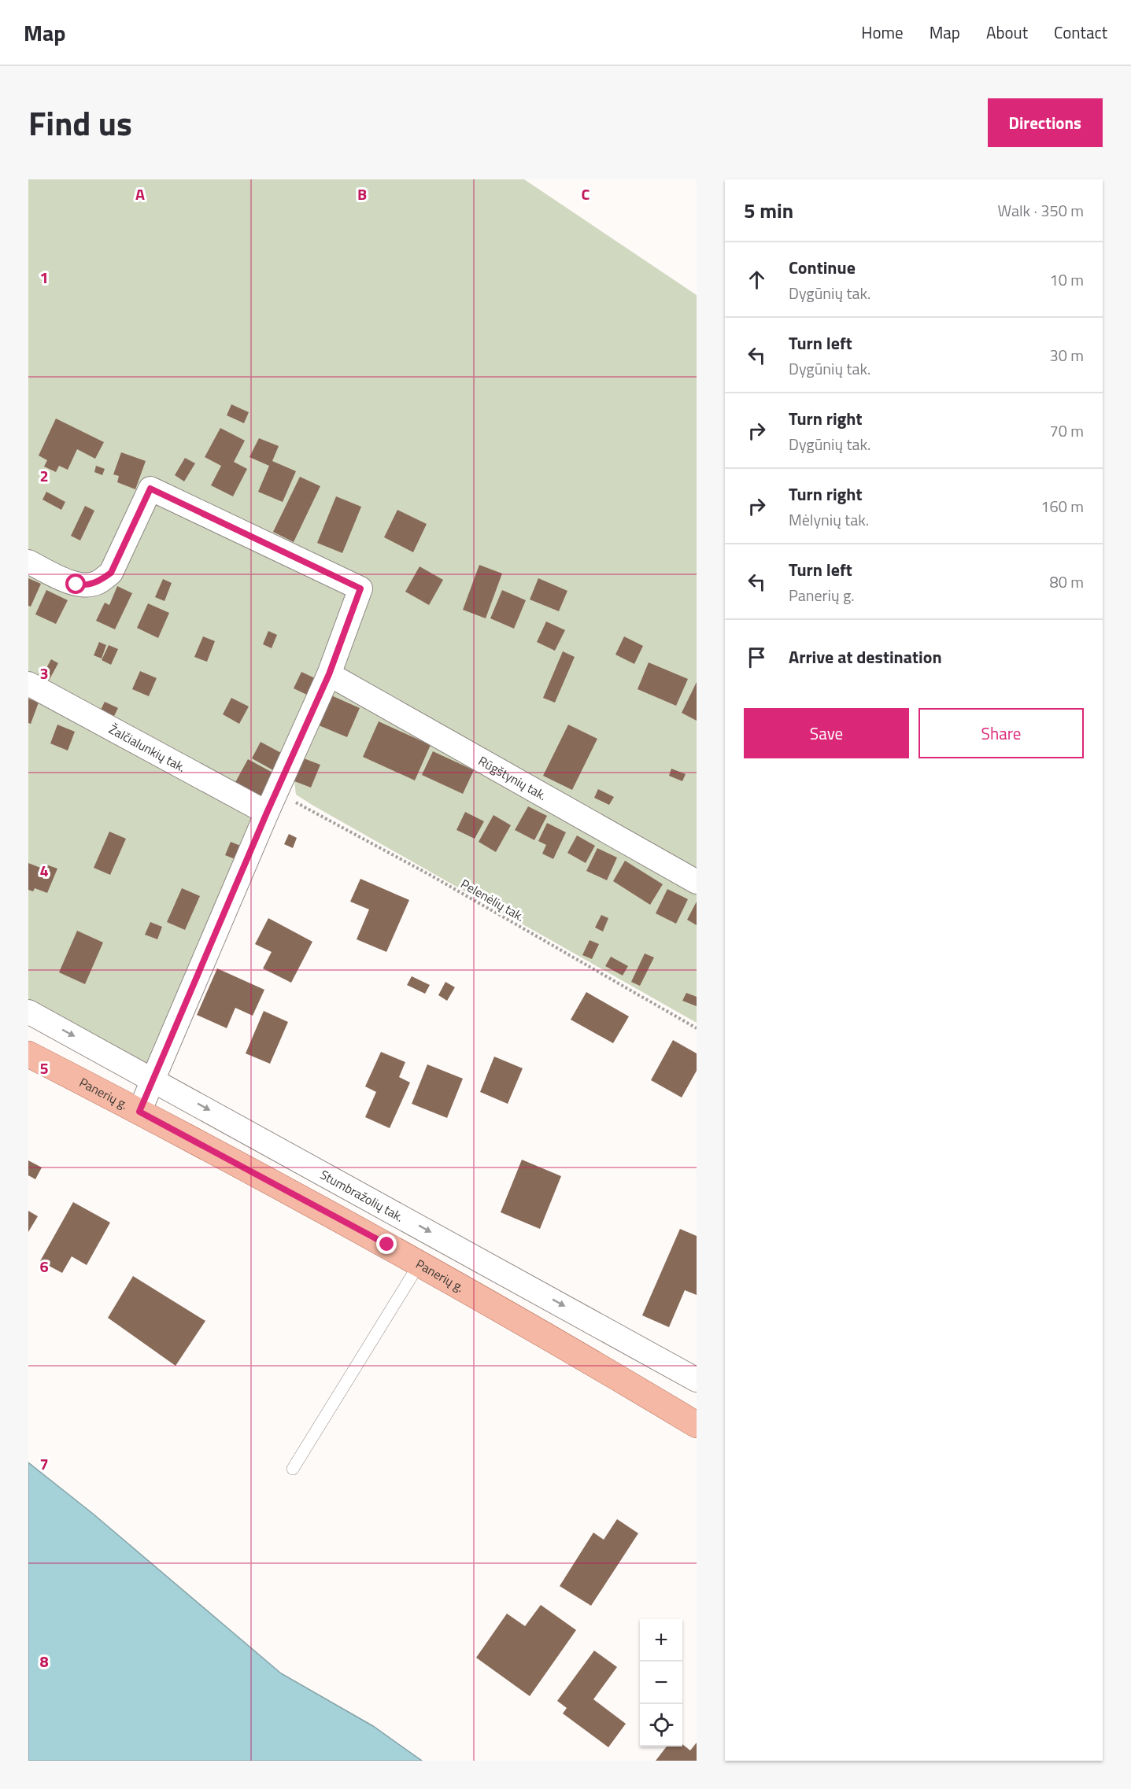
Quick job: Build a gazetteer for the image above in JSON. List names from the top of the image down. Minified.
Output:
{"streets":{"main road":["Panerių g."],"street":["Žalčialunkių tak.","Rūgštynių tak.","Stumbražolių tak."],"path":["Pelenėlių tak."]},"crossings":[["Žalčialunkių tak.","Pelenėlių tak."]],"one_way":["Stumbražolių tak."],"page":{"header":"Map","nav":["Home","Map","About","Contact"],"title":"Find us","buttons":["Directions",["Save","Share"]],"heading":["5 min","Walk · 350 m"],"list":[["Continue","Dygūnių tak.","10 m"],["Turn left","Dygūnių tak.","30 m"],["Turn right","Dygūnių tak.","70 m"],["Turn right","Mėlynių tak.","160 m"],["Turn left","Panerių g.","80 m"],"Arrive at destination"],"map_buttons":["+","−"]},"grid":{"columns":["A","B","C"],"rows":["1","2","3","4","5","6","7","8"]}}
